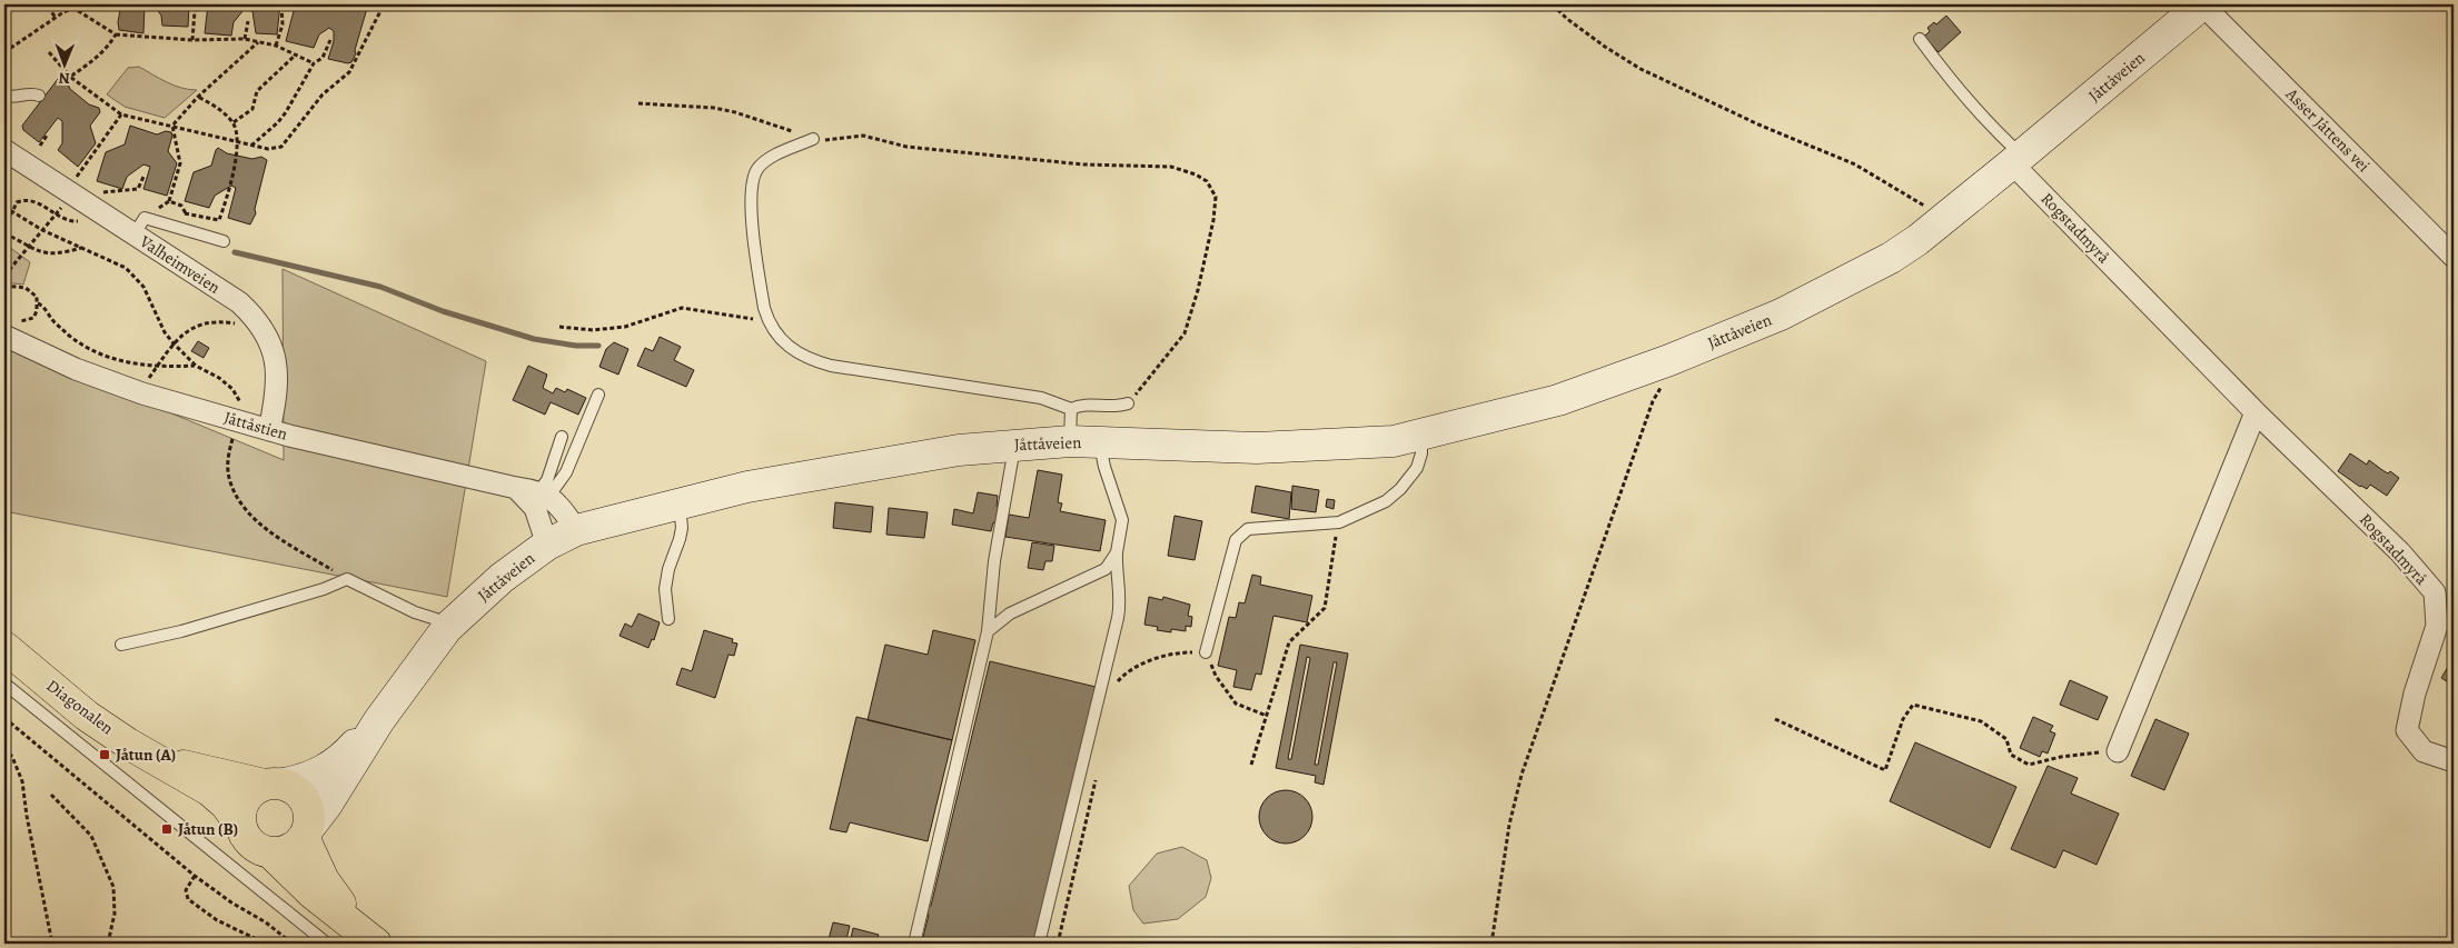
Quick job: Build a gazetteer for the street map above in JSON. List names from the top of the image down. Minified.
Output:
{"streets":{"main road":["Jåttåveien","Diagonalen"],"street":["Asser Jåttens vei","Rogstadmyrå","Valheimveien","Jåttåstien"]},"crossings":[["Jåttåveien","Asser Jåttens vei"],["Jåttåveien","Rogstadmyrå"],["Jåttåveien","Diagonalen"],["Valheimveien","Jåttåstien"]],"places":{"transit":["Jåtun (A)","Jåtun (B)"]},"north":"bottom"}
